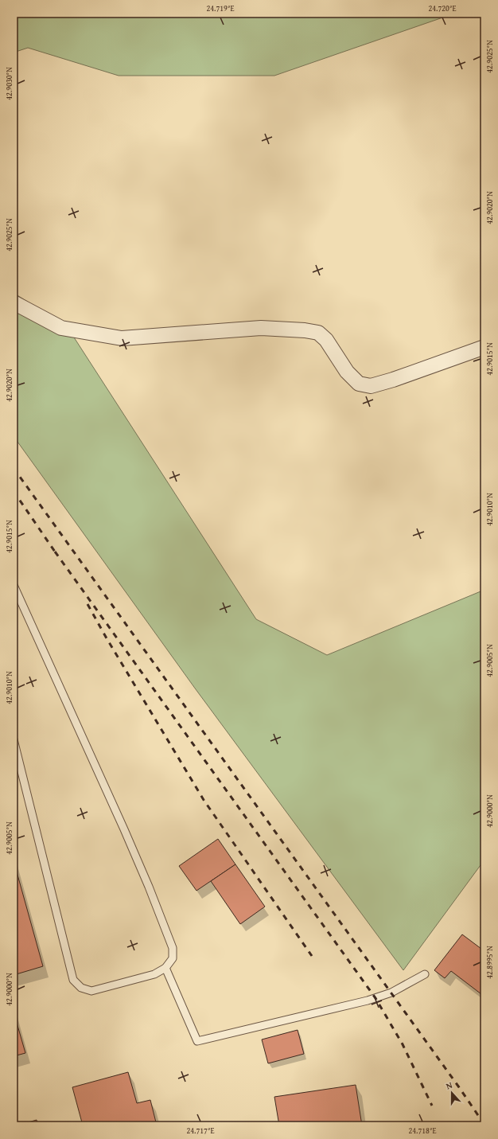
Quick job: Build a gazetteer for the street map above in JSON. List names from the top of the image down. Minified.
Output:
{"north":"top","coordinates":["24.719°E","24.720°E","42.9025°N","42.9030°N","42.9020°N","42.9015°N","42.9010°N","42.9005°N","42.9000°N","42.8995°N","24.717°E","24.718°E"]}
